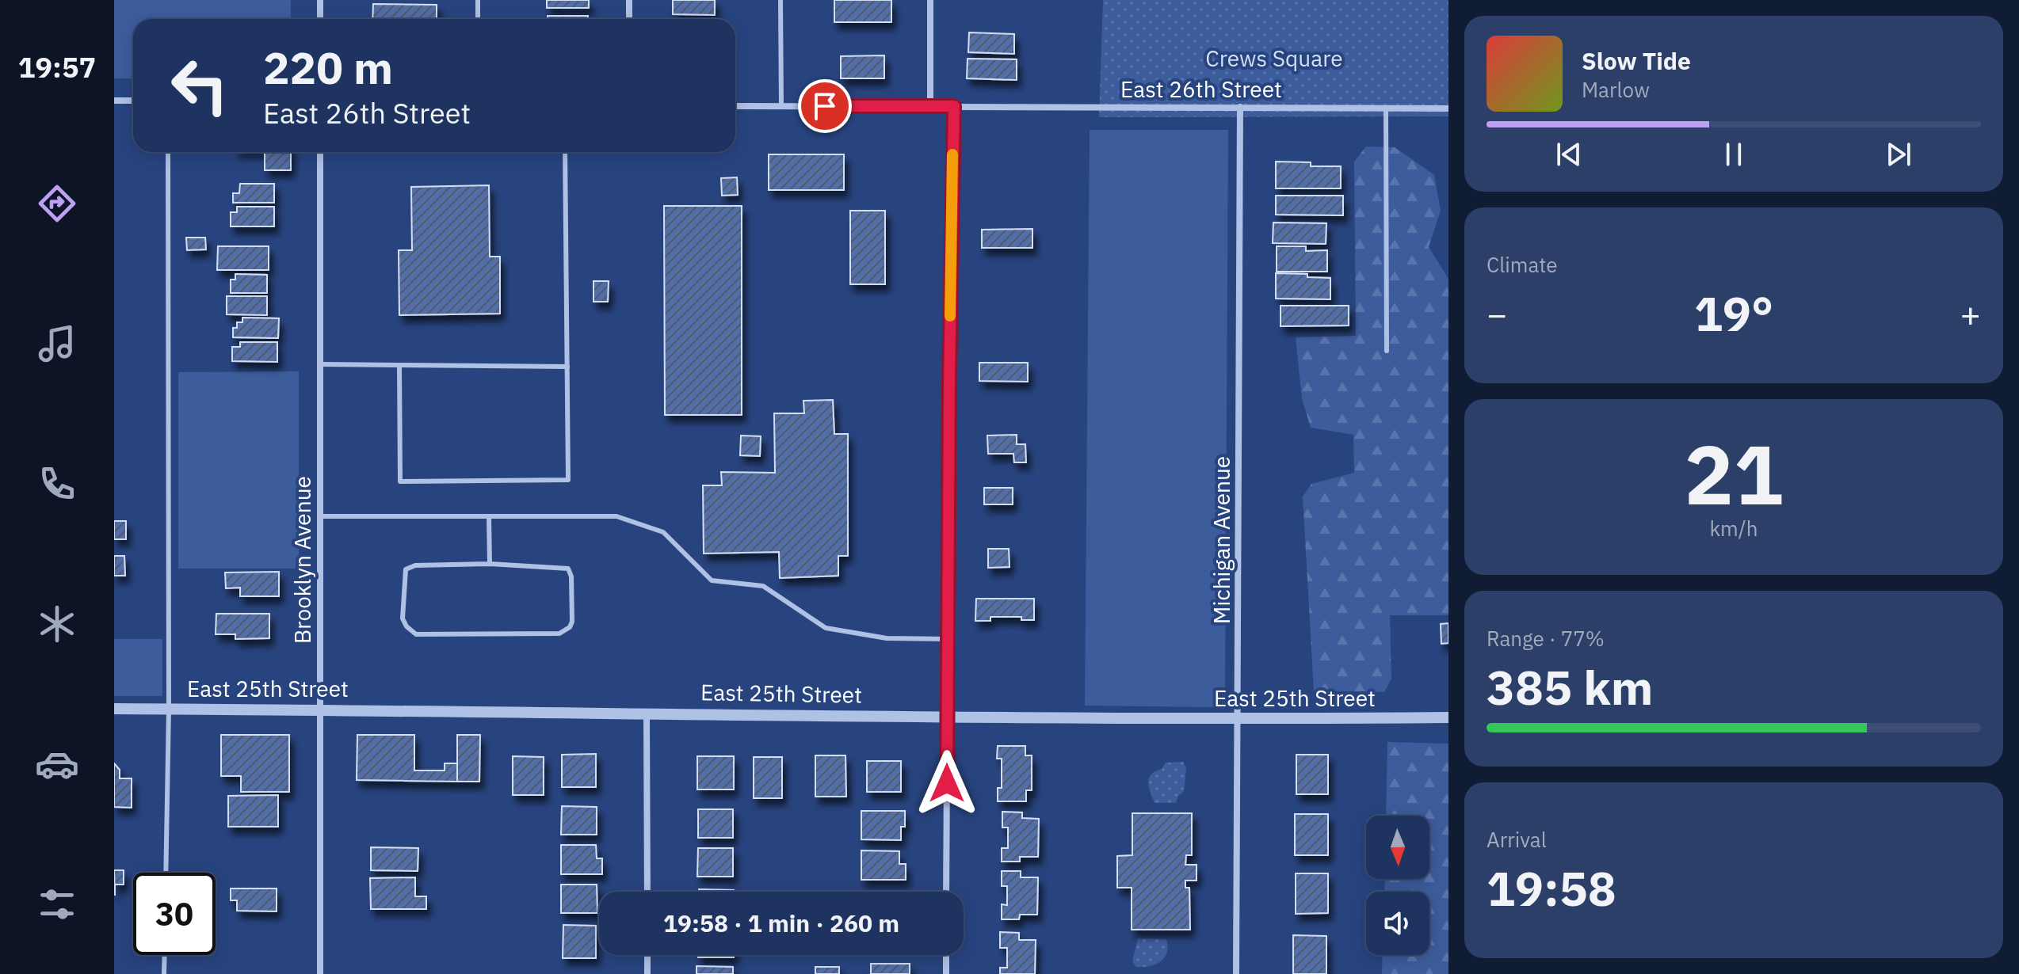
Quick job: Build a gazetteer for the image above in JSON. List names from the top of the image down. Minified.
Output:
{"streets":{"street":["East 26th Street","Michigan Avenue","Brooklyn Avenue","East 25th Street"]},"crossings":[["East 26th Street","Michigan Avenue"],["Michigan Avenue","East 25th Street"],["Brooklyn Avenue","East 25th Street"]],"parks":["Crews Square"],"north":"bottom","page":{"tabs":"19:57","turn":["220 m","East 26th Street"],"song":["Slow Tide","Marlow"],"tile":["Climate",["21","km/h"],["Range · 77%","385 km"],["Arrival","19:58"]],"heat":["−","19°","+"],"limit":"30","trip":"19:58 · 1 min · 260 m"}}
